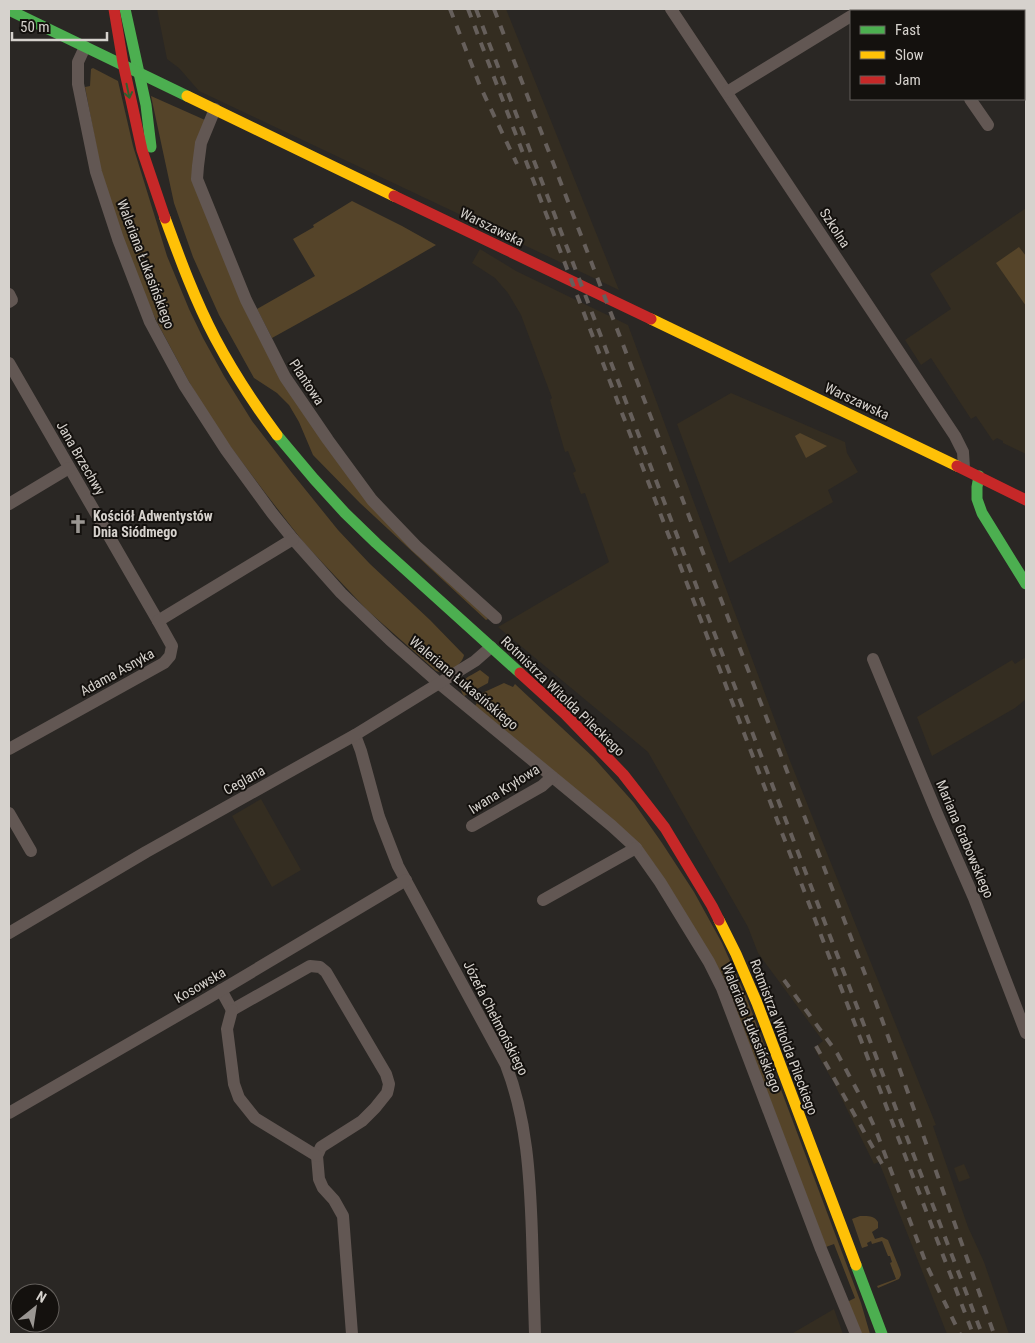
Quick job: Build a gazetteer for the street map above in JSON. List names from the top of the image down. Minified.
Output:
{"streets":{"main road":["Warszawska","Rotmistrza Witolda Pileckiego"],"street":["Szkolna","Waleriana Łukasińskiego","Plantowa","Jana Brzechwy","Adama Asnyka","Ceglana","Iwana Kryłowa","Mariana Grabowskiego","Kosowska","Józefa Chełmońskiego"]},"crossings":[["Warszawska","Szkolna"],["Warszawska","Waleriana Łukasińskiego"],["Warszawska","Plantowa"],["Waleriana Łukasińskiego","Ceglana"],["Waleriana Łukasińskiego","Iwana Kryłowa"],["Jana Brzechwy","Adama Asnyka"],["Rotmistrza Witolda Pileckiego","Ceglana"],["Ceglana","Józefa Chełmońskiego"],["Kosowska","Józefa Chełmońskiego"]],"places":{"church":["Kościół Adwentystów Dnia Siódmego"]},"legend":["Fast","Slow","Jam"],"scale_bar":"50 m","north":"top right"}
